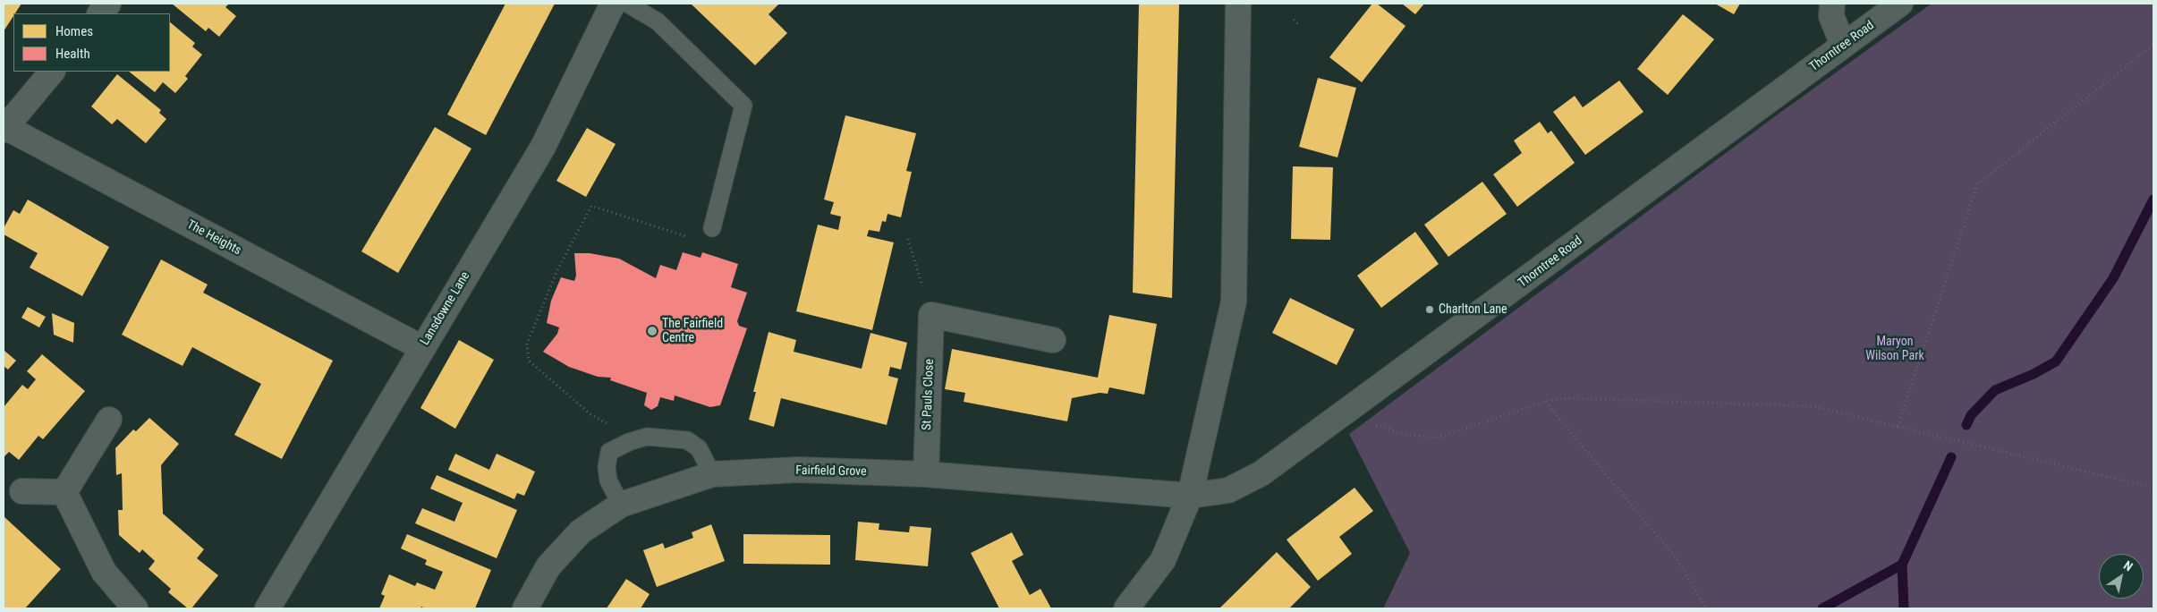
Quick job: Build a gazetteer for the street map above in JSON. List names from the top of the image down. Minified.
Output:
{"streets":{"street":["Thorntree Road","The Heights","Lansdowne Lane","St Pauls Close","Fairfield Grove"]},"crossings":[["Thorntree Road","Fairfield Grove"],["The Heights","Lansdowne Lane"],["St Pauls Close","Fairfield Grove"]],"parks":["Maryon Wilson Park"],"places":["Charlton Lane","The Fairfield Centre"],"legend":["Homes","Health"],"north":"top right"}
